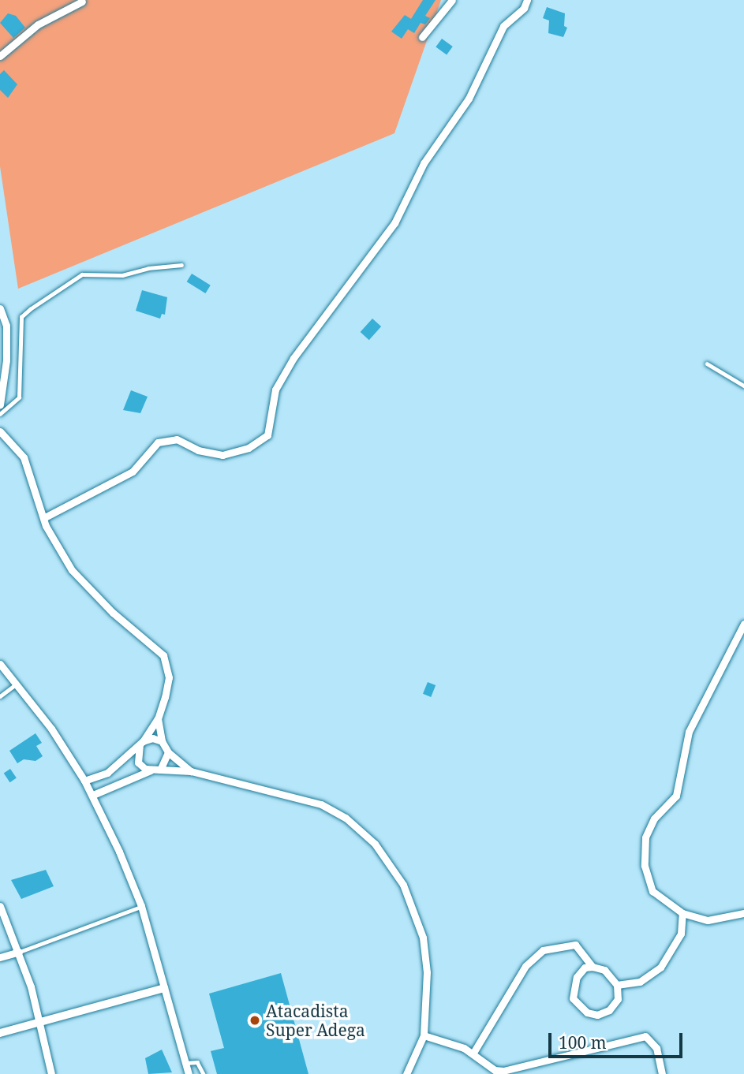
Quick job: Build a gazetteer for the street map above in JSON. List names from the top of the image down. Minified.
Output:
{"places":["Atacadista Super Adega"],"scale_bar":"100 m"}
